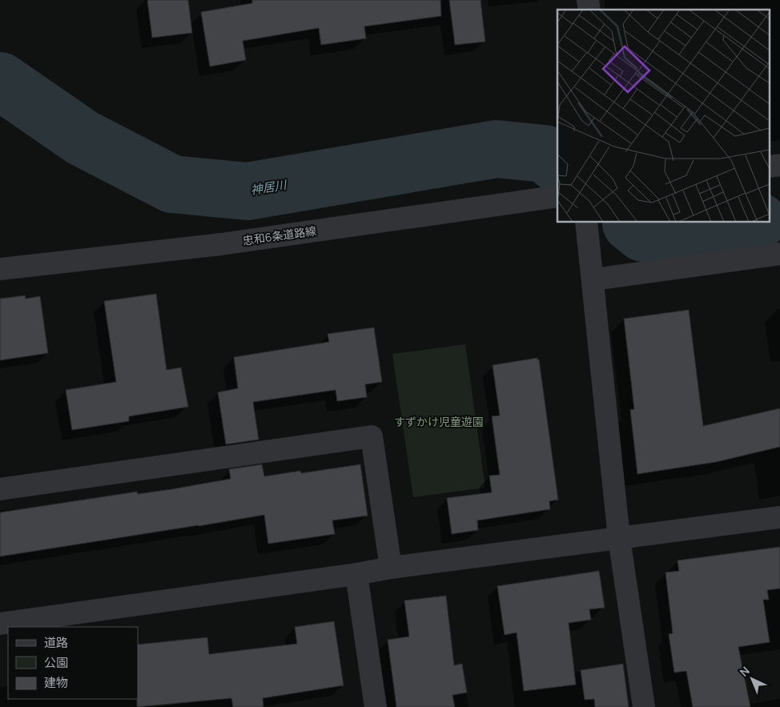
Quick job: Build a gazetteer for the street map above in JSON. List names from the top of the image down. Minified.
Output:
{"streets":{"street":["忠和6条道路線"]},"water":["神居川"],"parks":["すずかけ児童遊園"],"legend":["道路","公園","建物"],"north":"top left"}
